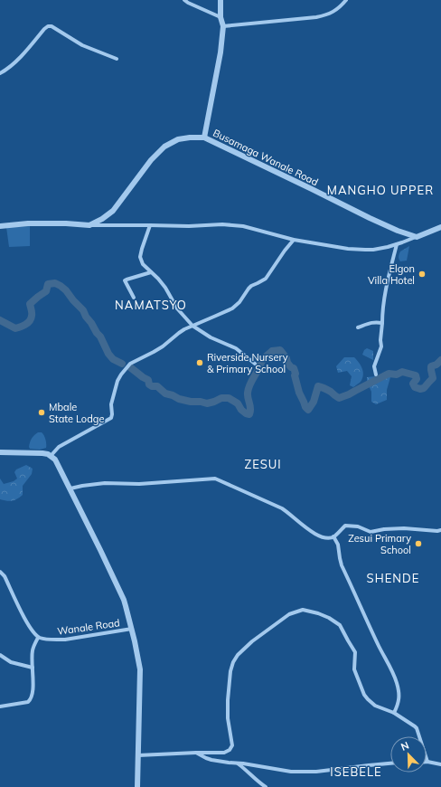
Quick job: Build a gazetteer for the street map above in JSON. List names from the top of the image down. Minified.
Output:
{"streets":{"street":["Busamaga Wanale Road","Wanale Road"]},"districts":["MANGHO UPPER","NAMATSYO","ZESUI","SHENDE","ISEBELE"],"places":["Elgon Villa Hotel","Riverside Nursery & Primary School","Mbale State Lodge","Zesui Primary School"],"north":"top left"}
